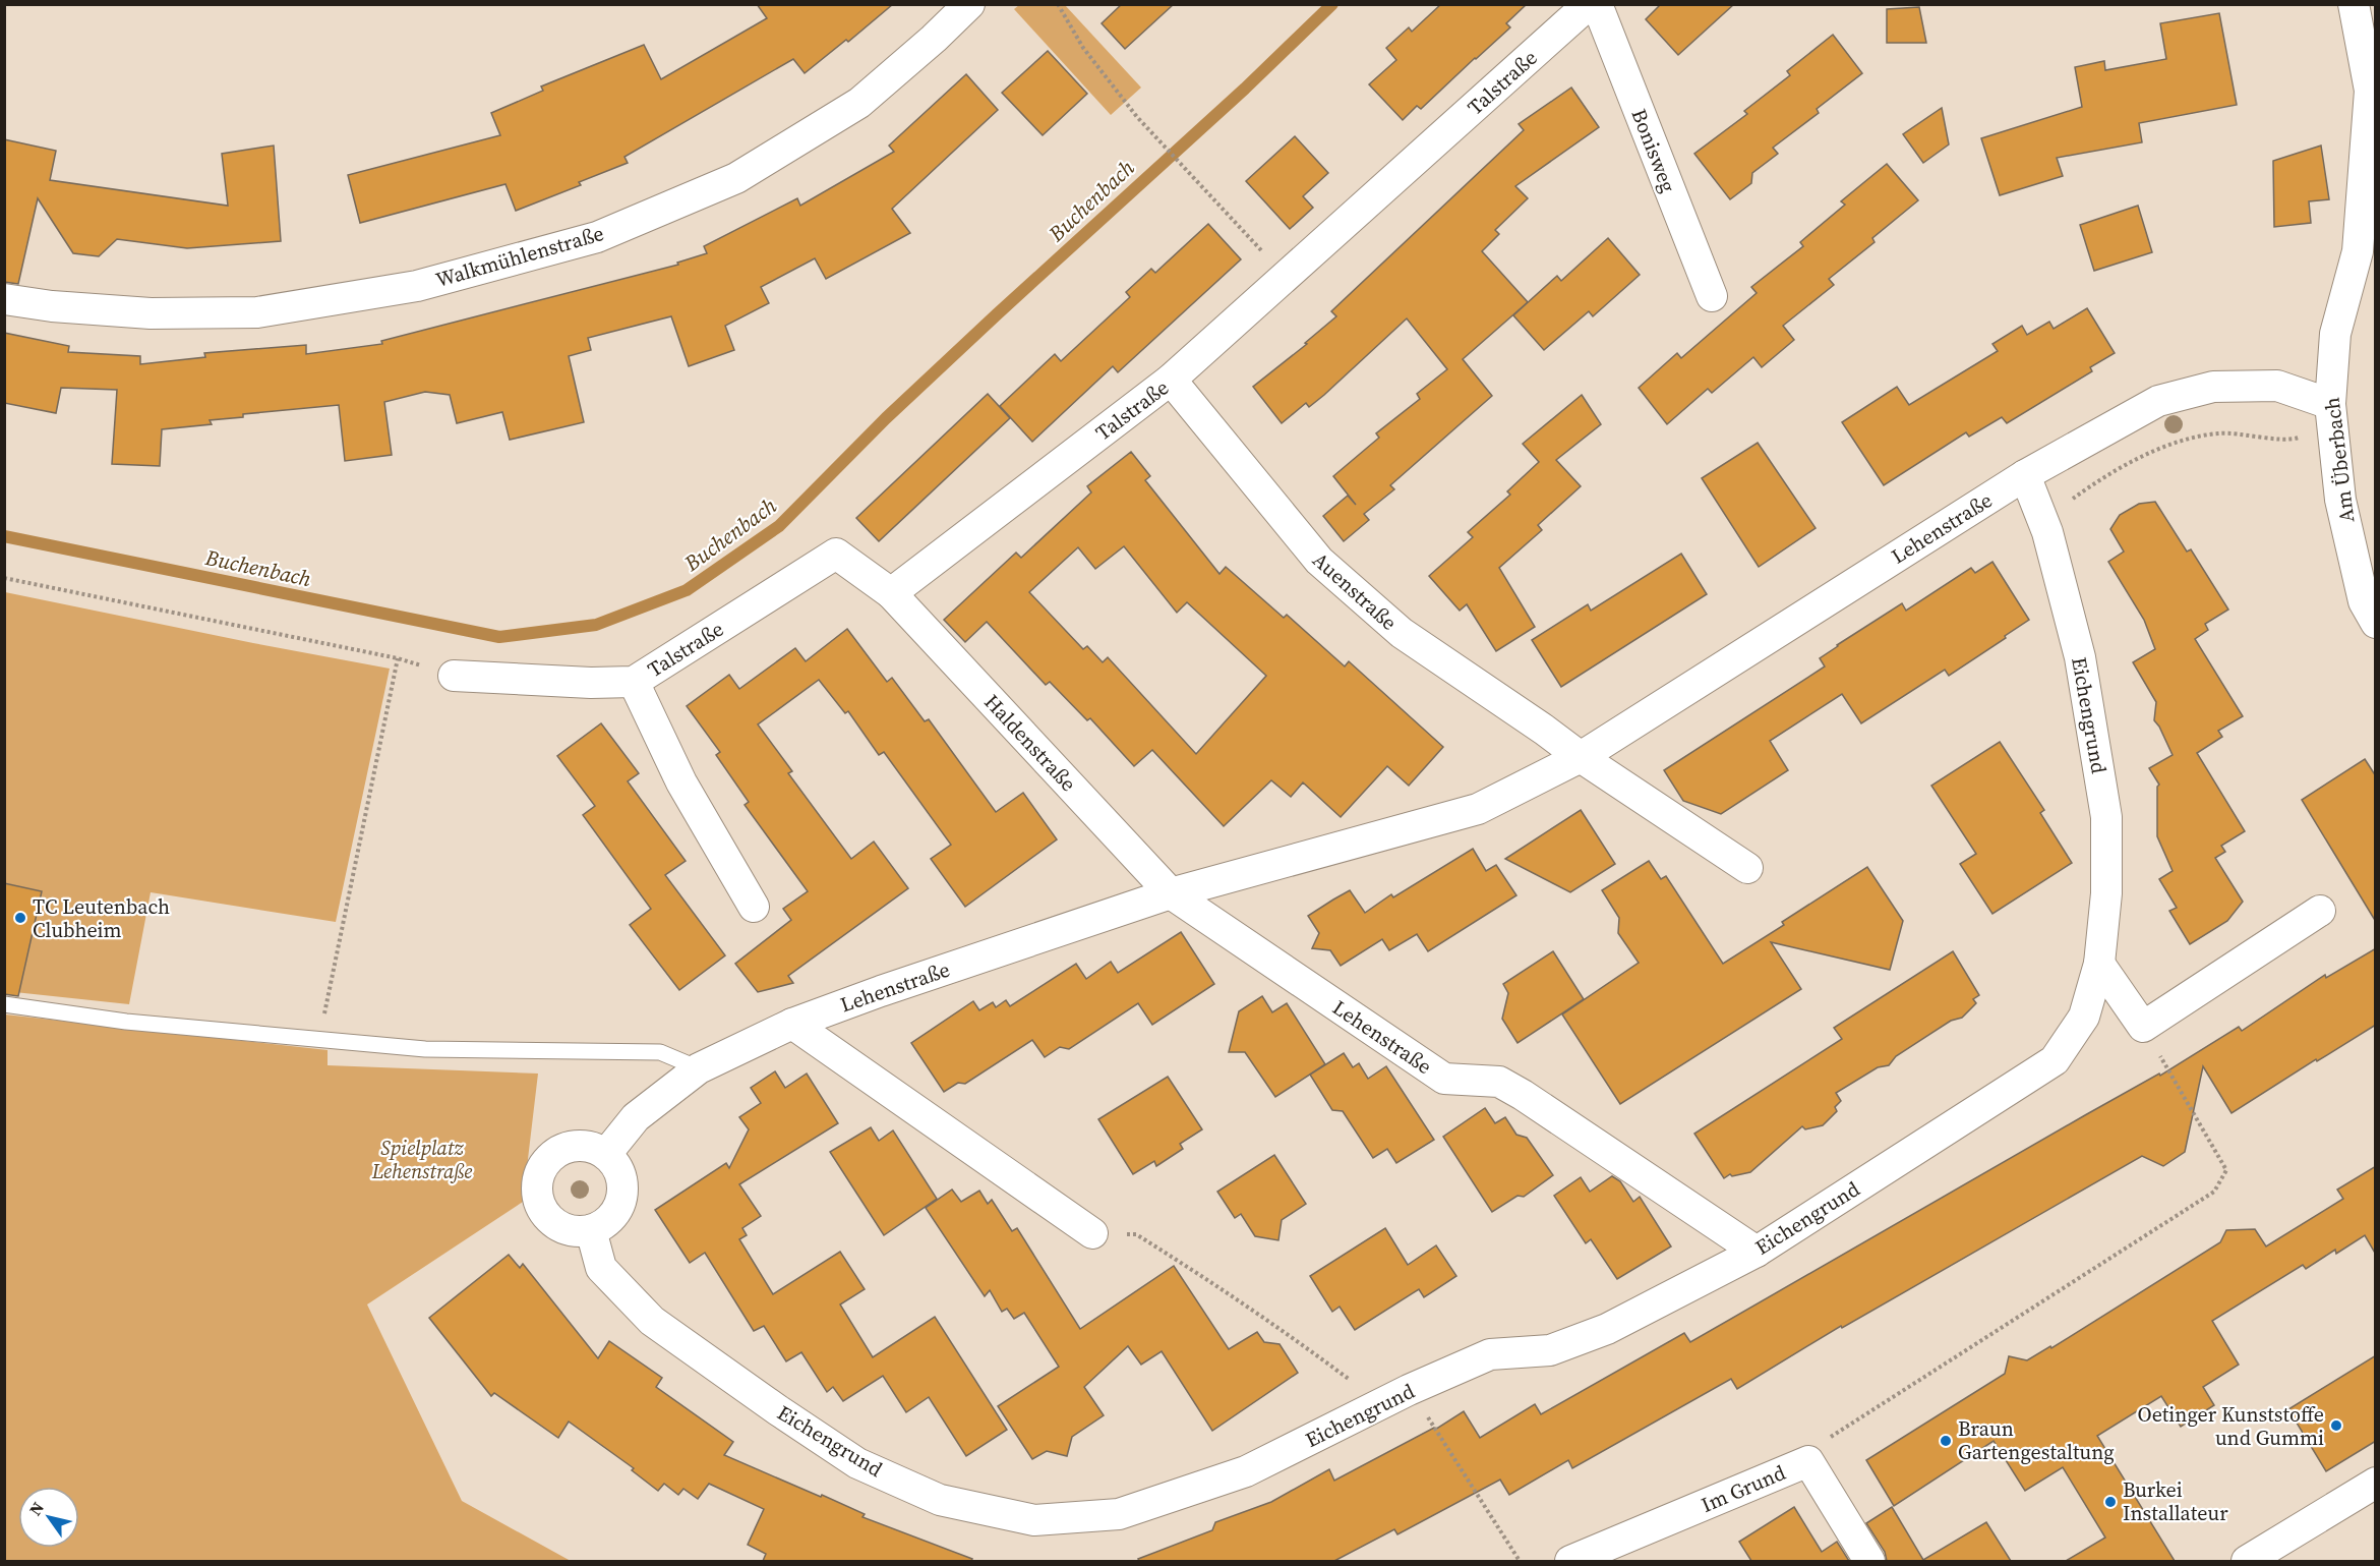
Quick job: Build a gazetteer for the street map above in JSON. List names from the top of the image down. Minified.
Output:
{"streets":{"street":["Talstraße","Bonisweg","Walkmühlenstraße","Am Überbach","Lehenstraße","Auenstraße","Eichengrund","Haldenstraße","Im Grund"]},"crossings":[["Talstraße","Auenstraße"],["Talstraße","Haldenstraße"],["Am Überbach","Lehenstraße"],["Lehenstraße","Auenstraße"],["Lehenstraße","Eichengrund"],["Lehenstraße","Haldenstraße"]],"water":["Buchenbach"],"parks":["Spielplatz Lehenstraße"],"places":["TC Leutenbach Clubheim","Oetinger Kunststoffe und Gummi","Braun Gartengestaltung","Burkei Installateur"],"north":"top left"}
